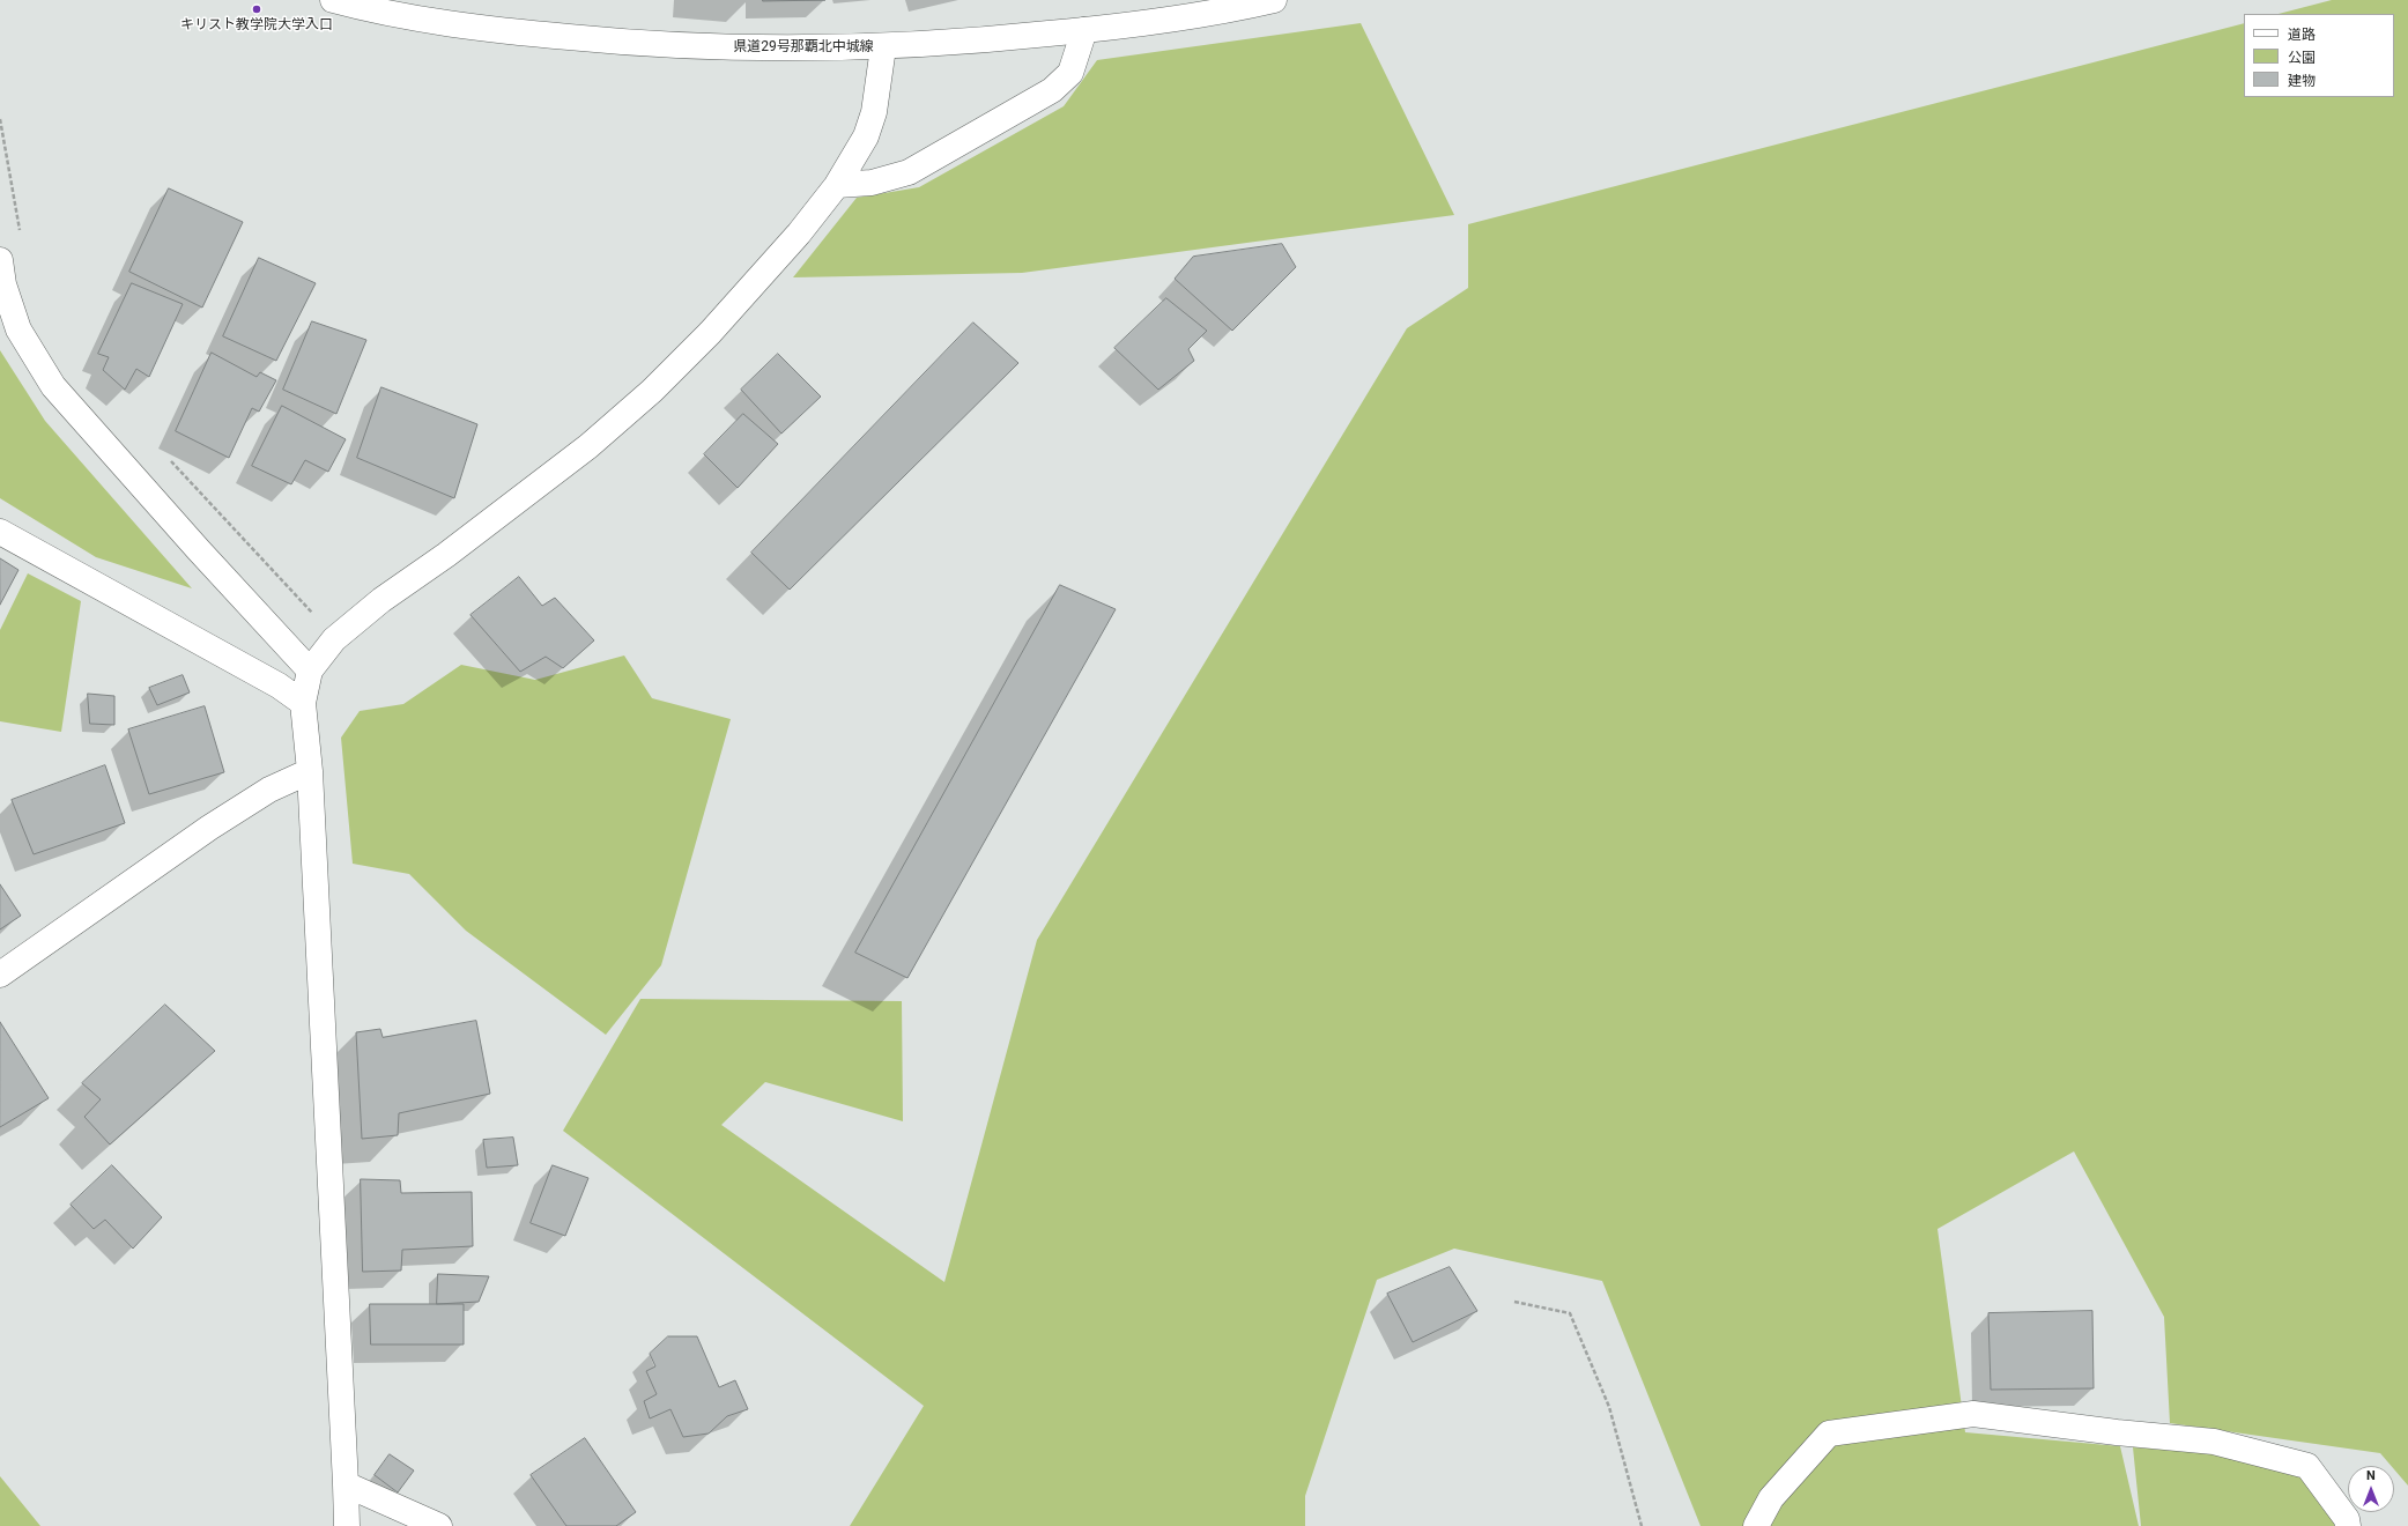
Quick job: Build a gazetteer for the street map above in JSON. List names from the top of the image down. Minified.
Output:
{"streets":{"street":["県道29号那覇北中城線"]},"places":["キリスト教学院大学入口"],"legend":["道路","公園","建物"],"north":"top"}
